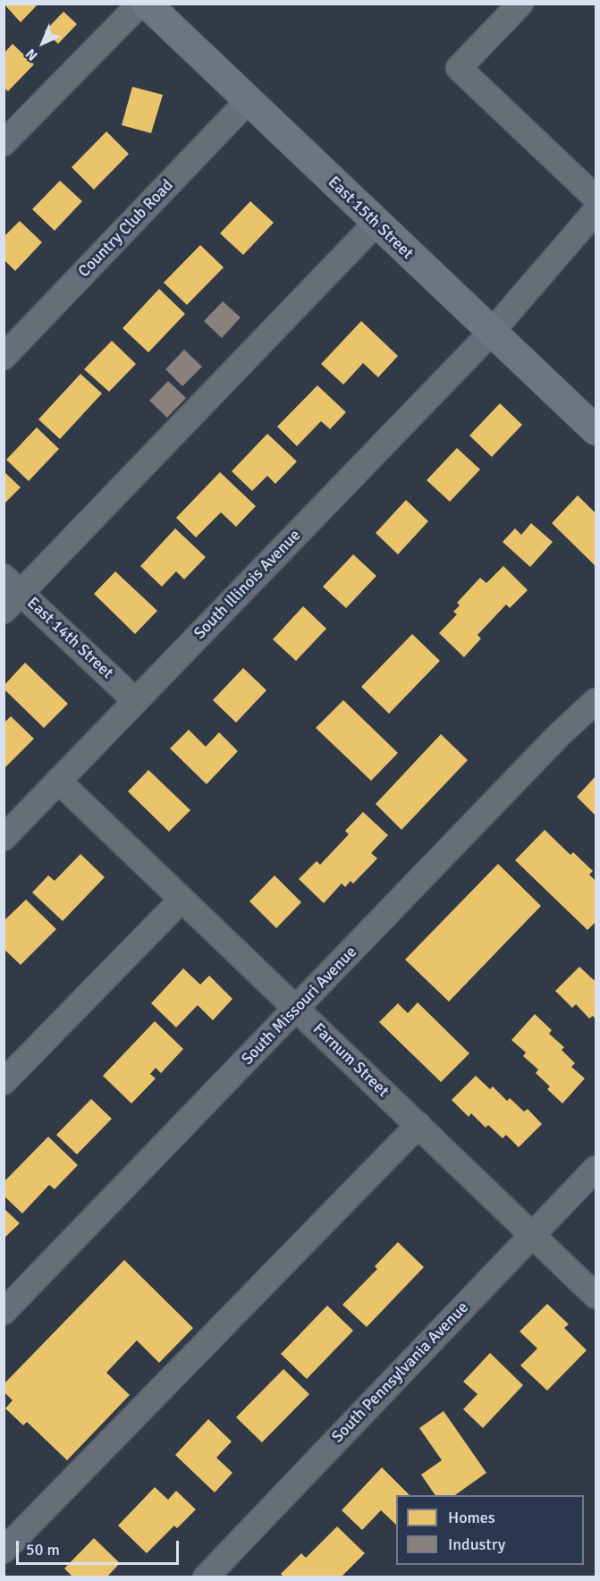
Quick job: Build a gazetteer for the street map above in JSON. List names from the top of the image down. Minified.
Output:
{"streets":{"main road":["East 15th Street"],"street":["Country Club Road","South Illinois Avenue","East 14th Street","South Missouri Avenue","Farnum Street","South Pennsylvania Avenue"]},"crossings":[["East 15th Street","Country Club Road"],["East 15th Street","South Illinois Avenue"],["South Illinois Avenue","East 14th Street"],["South Illinois Avenue","Farnum Street"],["South Missouri Avenue","Farnum Street"],["Farnum Street","South Pennsylvania Avenue"]],"legend":["Homes","Industry"],"scale_bar":"50 m","north":"bottom left"}
